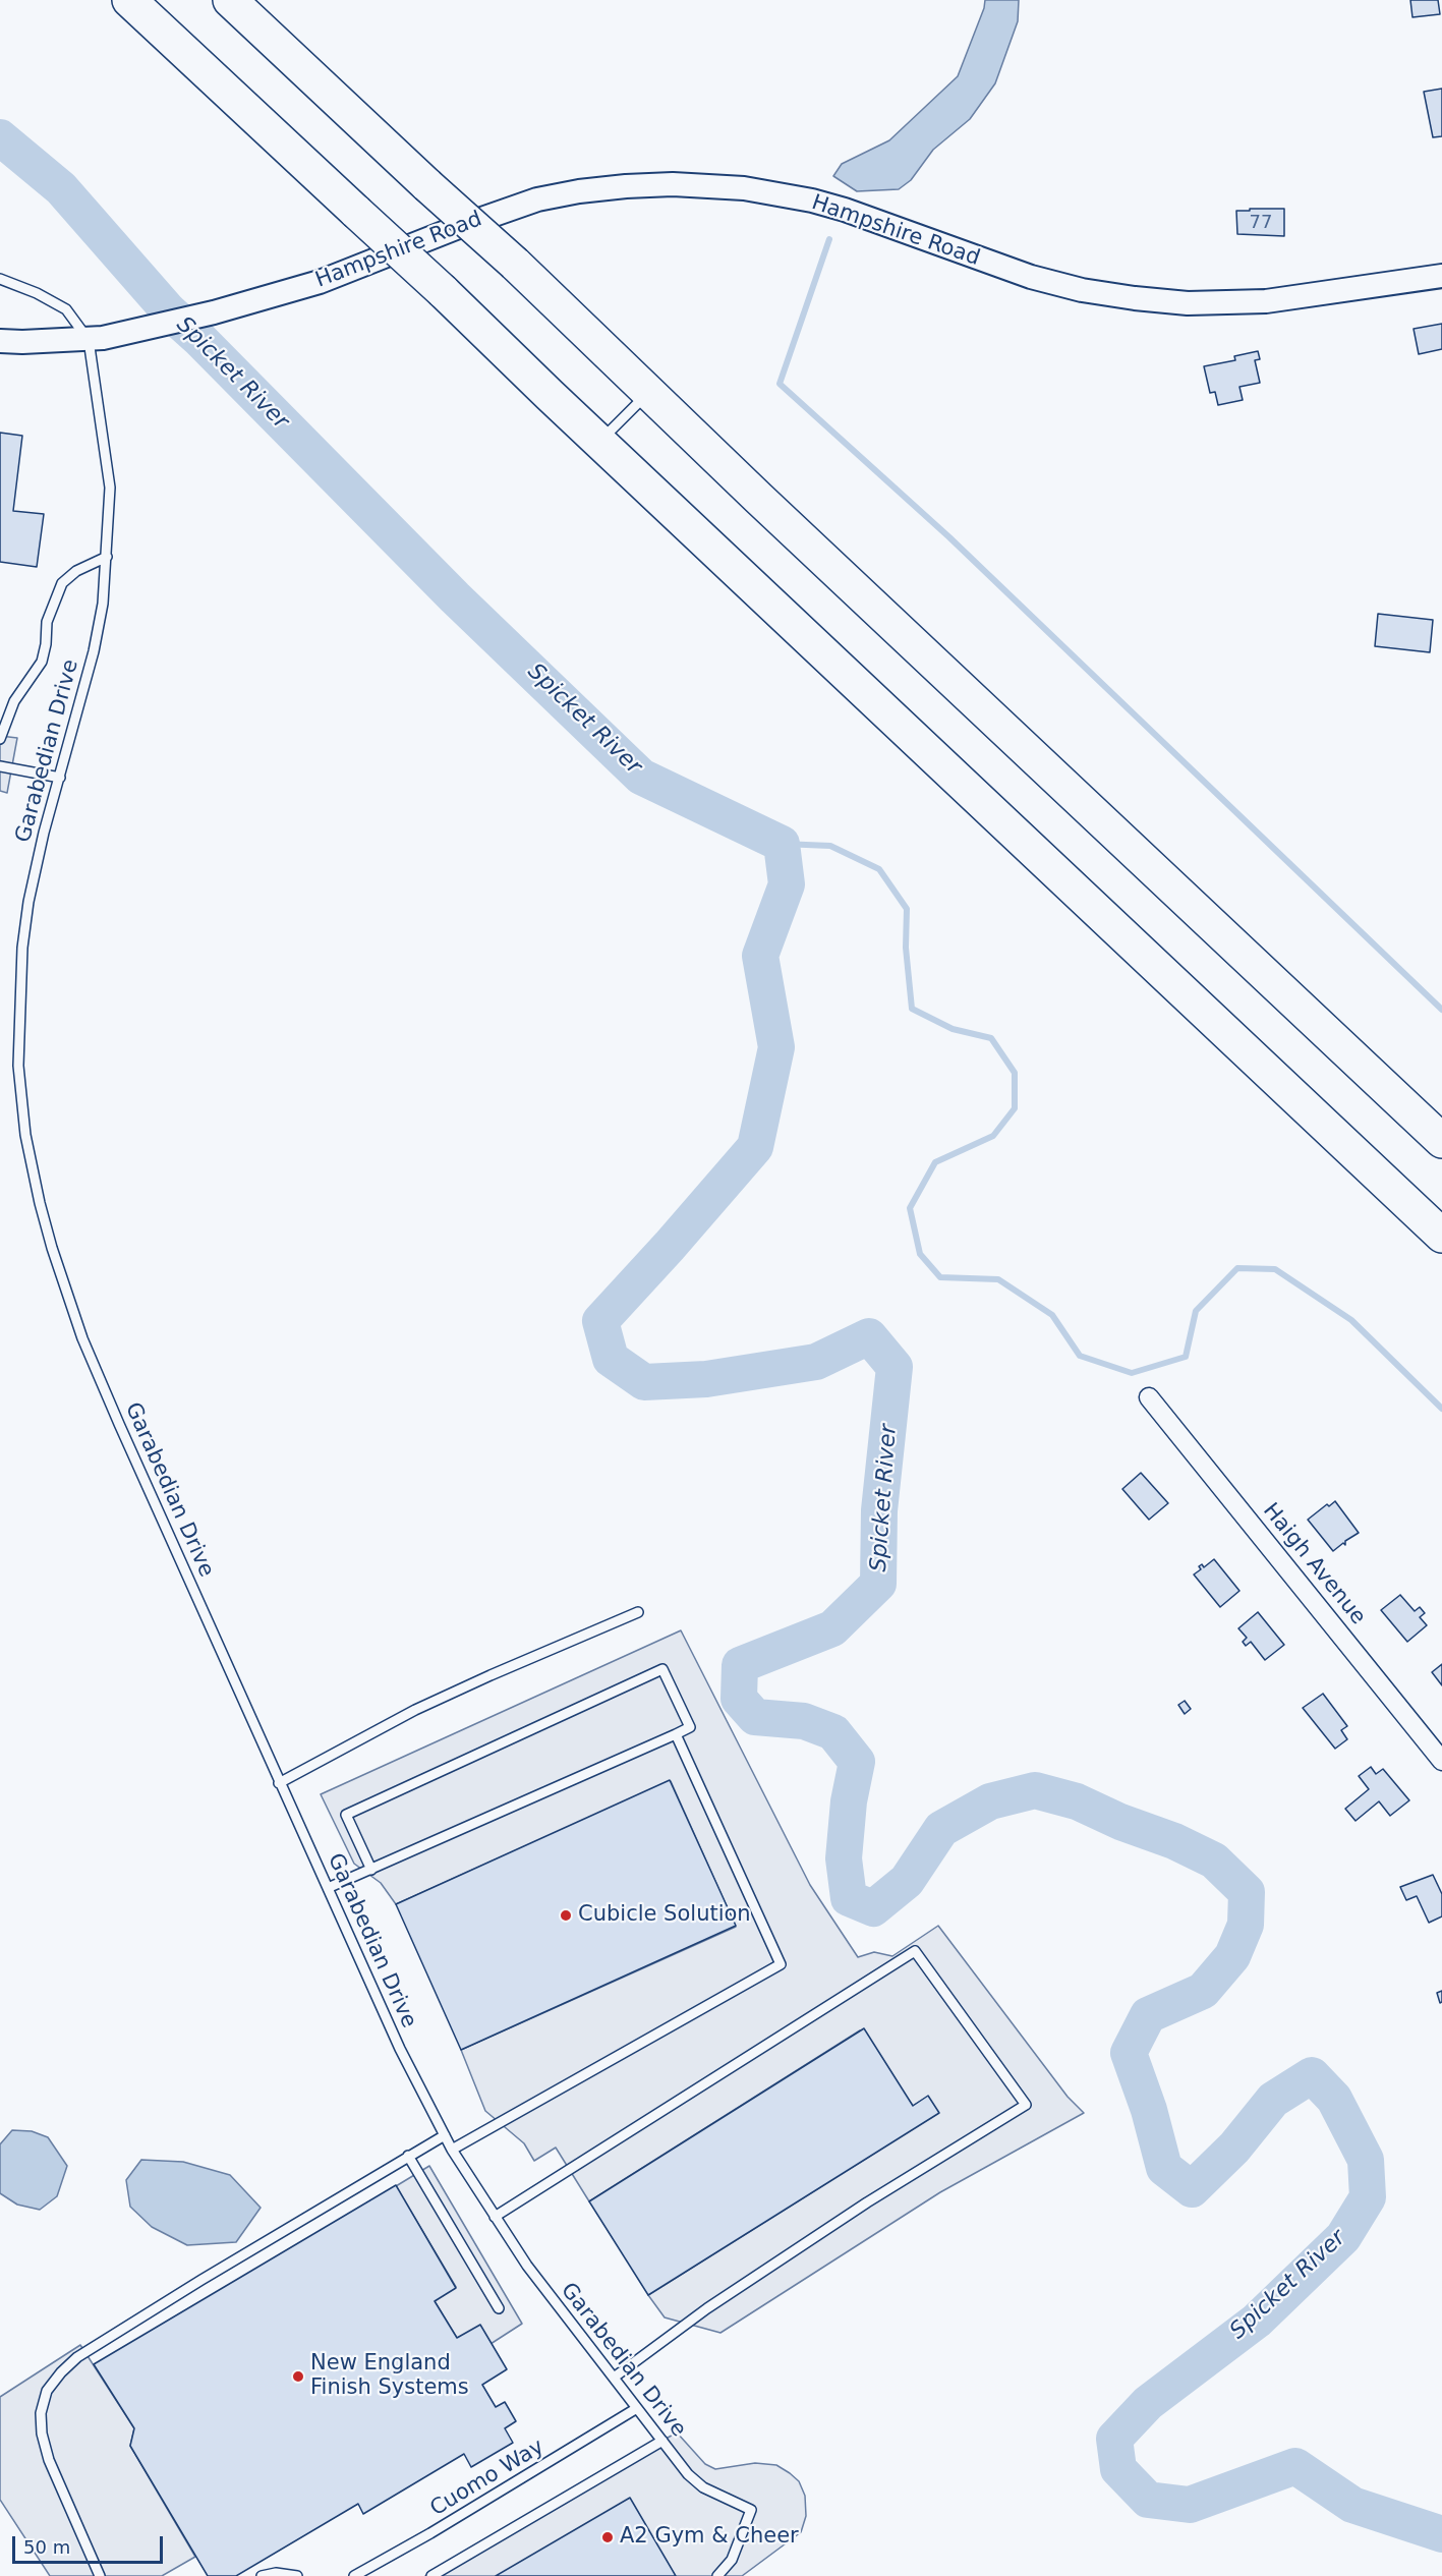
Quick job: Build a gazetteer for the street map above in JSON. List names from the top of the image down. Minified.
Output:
{"streets":{"street":["Hampshire Road","Haigh Avenue"],"lane":["Garabedian Drive","Cuomo Way"]},"crossings":[["Hampshire Road","Garabedian Drive"],["Garabedian Drive","Cuomo Way"]],"water":["Spicket River"],"places":["Cubicle Solution","New England Finish Systems","A2 Gym & Cheer"],"house_numbers":["77"],"scale_bar":"50 m"}
